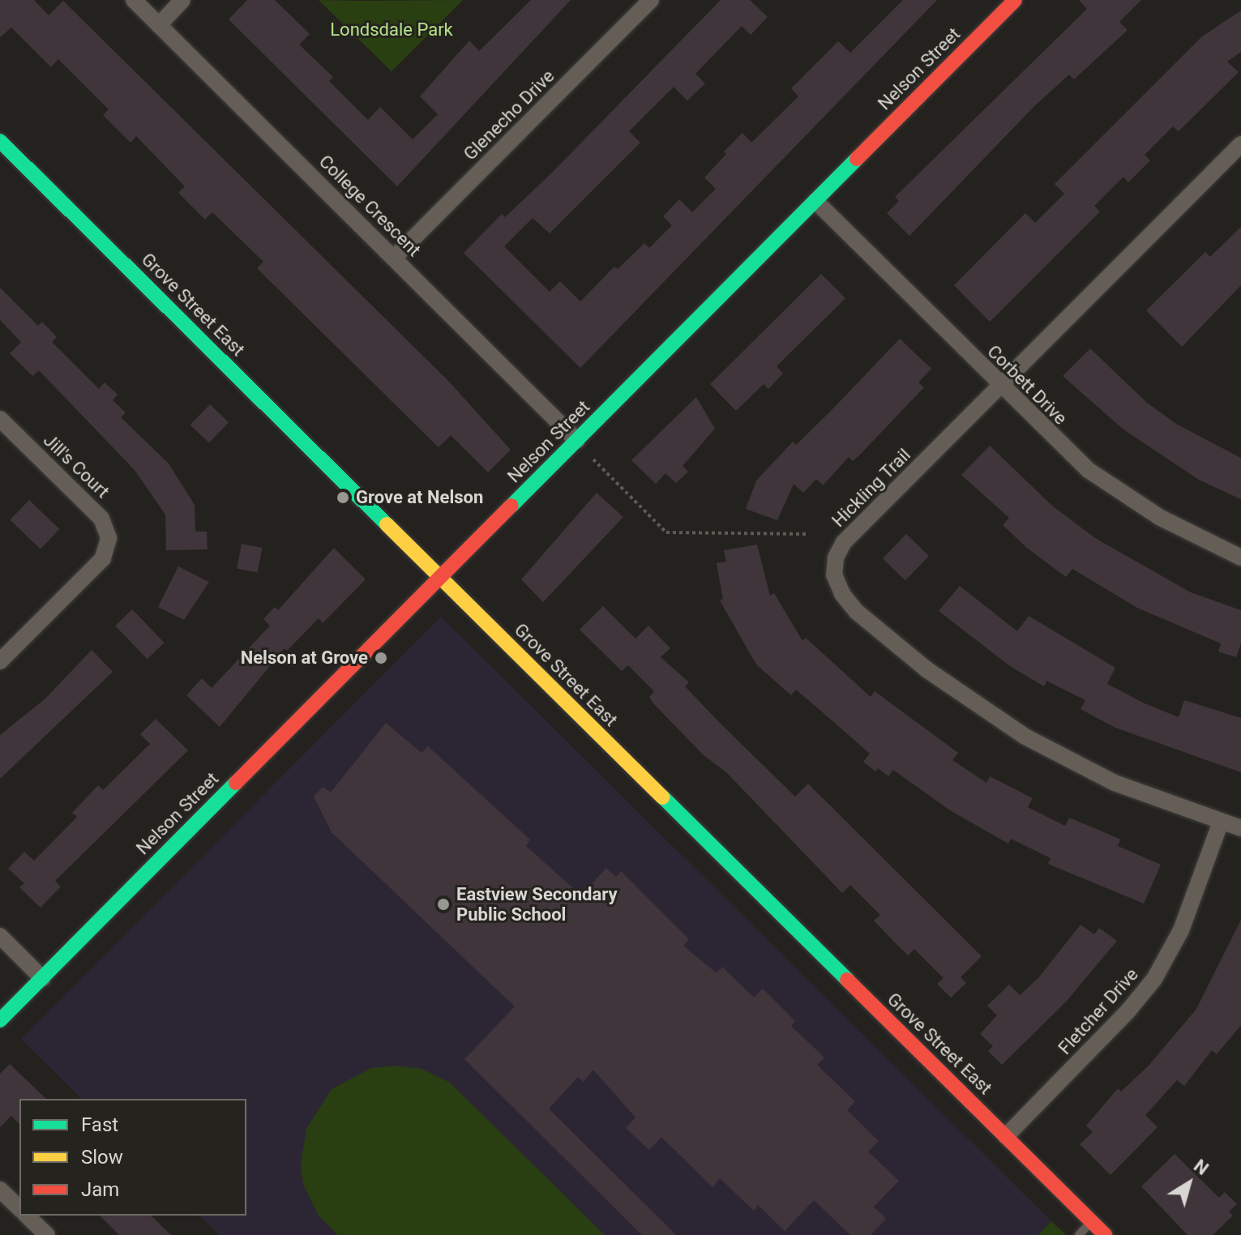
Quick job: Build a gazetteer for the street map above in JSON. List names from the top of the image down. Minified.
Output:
{"streets":{"street":["Nelson Street","Glenecho Drive","College Crescent","Grove Street East","Corbett Drive","Jill's Court","Hickling Trail","Fletcher Drive"]},"crossings":[["Nelson Street","College Crescent"],["Nelson Street","Grove Street East"],["Nelson Street","Corbett Drive"],["Glenecho Drive","College Crescent"],["Grove Street East","Fletcher Drive"],["Corbett Drive","Hickling Trail"],["Hickling Trail","Fletcher Drive"]],"parks":["Londsdale Park"],"places":["Grove at Nelson","Nelson at Grove","Eastview Secondary Public School"],"legend":["Fast","Slow","Jam"],"north":"top right"}
